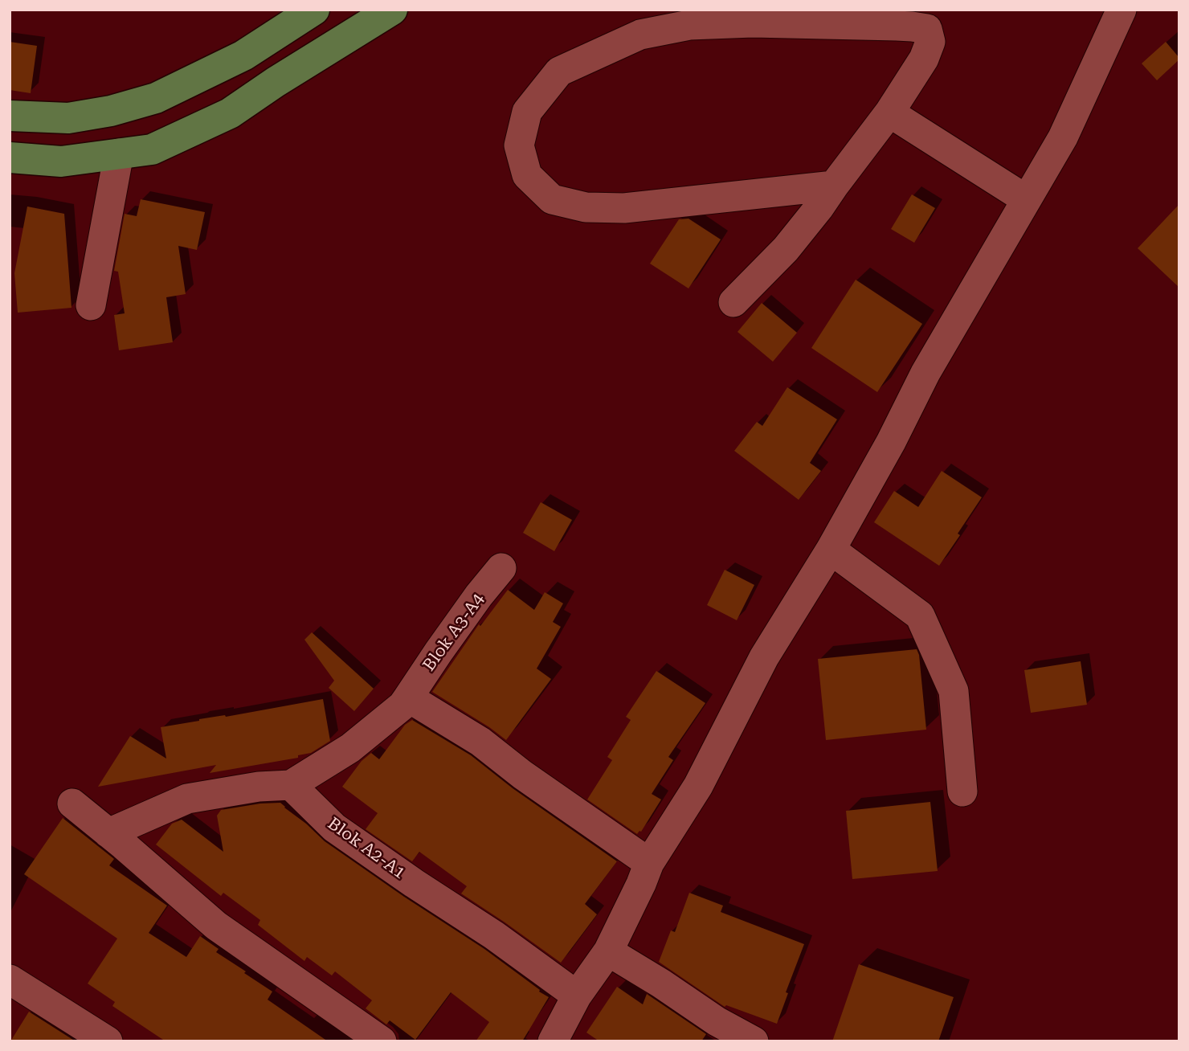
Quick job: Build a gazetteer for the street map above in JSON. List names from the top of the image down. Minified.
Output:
{"streets":{"street":["Blok A3-A4","Blok A2-A1"]},"crossings":[["Blok A3-A4","Blok A2-A1"]]}
